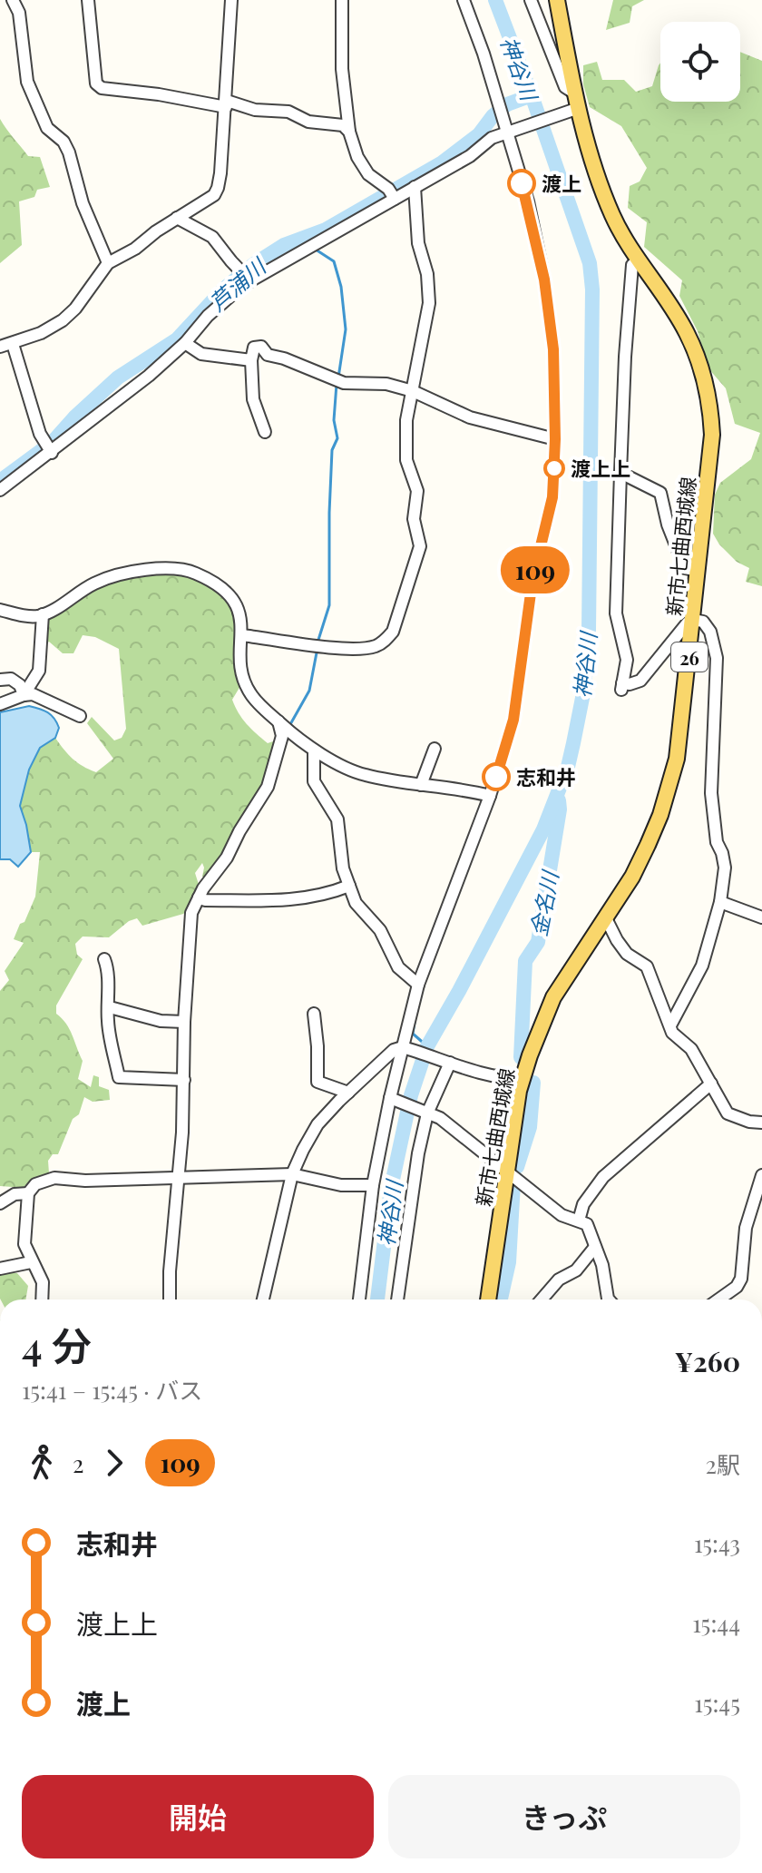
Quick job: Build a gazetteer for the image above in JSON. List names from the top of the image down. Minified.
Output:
{"streets":{"main road":["新市七曲西城線","26"]},"water":["神谷川","芦浦川","金名川"],"places":["渡上","渡上上","志和井"],"lines":["bus line 109"],"page":{"on_map":"109","heading":["4 分","15:41 – 15:45 · バス","¥260"],"legs":["2","109","2駅"],"list":[{"name":"志和井","value":"15:43"},{"name":"渡上上","value":"15:44"},{"name":"渡上","value":"15:45"}],"buttons":["開始","きっぷ"]}}
